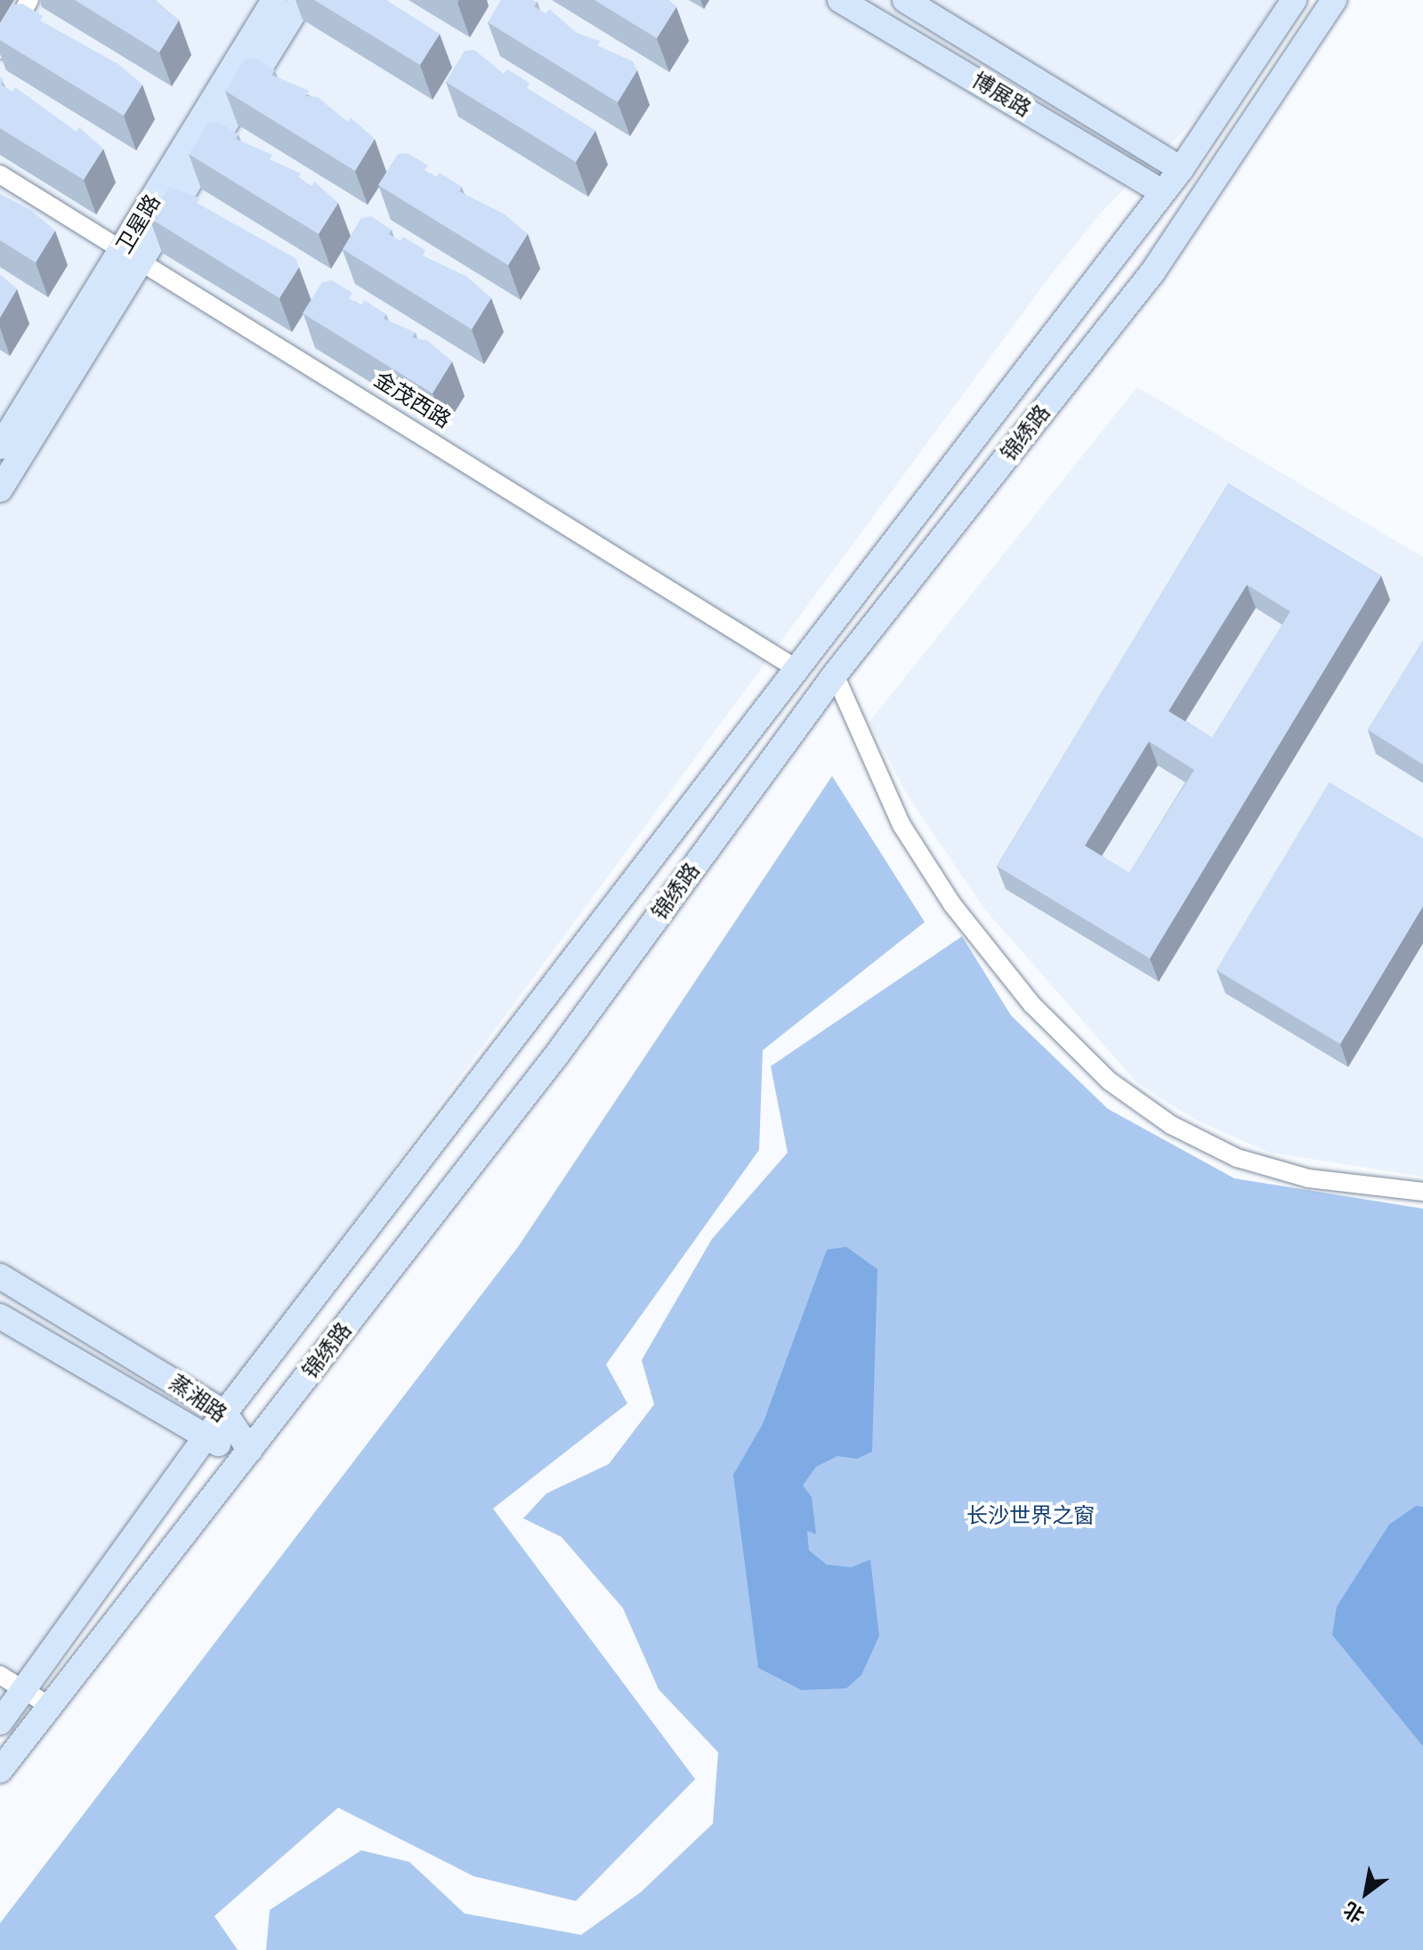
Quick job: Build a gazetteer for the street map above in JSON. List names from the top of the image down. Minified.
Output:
{"streets":{"main road":["博展路","卫星路","锦绣路","蒸湘路"],"street":["金茂西路"]},"crossings":[["博展路","锦绣路"],["卫星路","金茂西路"],["金茂西路","锦绣路"],["锦绣路","蒸湘路"]],"parks":["长沙世界之窗"],"north":"bottom left"}
